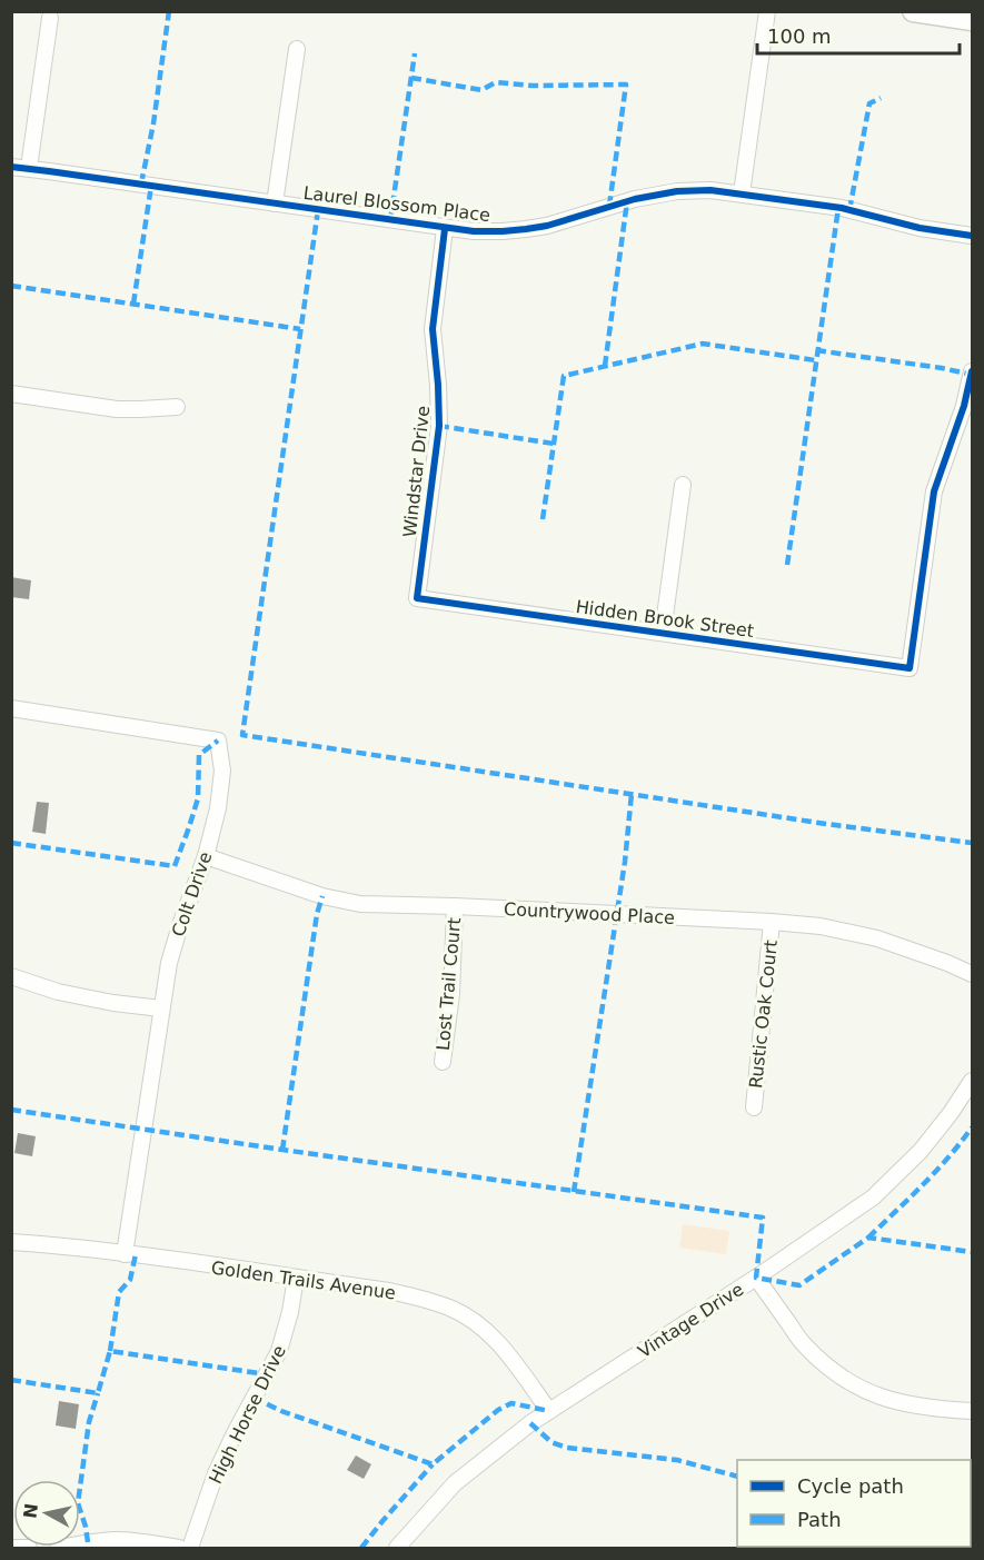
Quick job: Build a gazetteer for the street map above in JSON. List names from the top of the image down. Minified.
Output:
{"streets":{"street":["Laurel Blossom Place","Windstar Drive","Hidden Brook Street","Colt Drive","Countrywood Place","Lost Trail Court","Rustic Oak Court","Golden Trails Avenue","Vintage Drive","High Horse Drive"]},"crossings":[["Laurel Blossom Place","Windstar Drive"],["Windstar Drive","Hidden Brook Street"],["Colt Drive","Countrywood Place"],["Colt Drive","Golden Trails Avenue"],["Countrywood Place","Lost Trail Court"],["Countrywood Place","Rustic Oak Court"],["Golden Trails Avenue","Vintage Drive"],["Golden Trails Avenue","High Horse Drive"]],"legend":["Cycle path","Path"],"scale_bar":"100 m","north":"left"}
